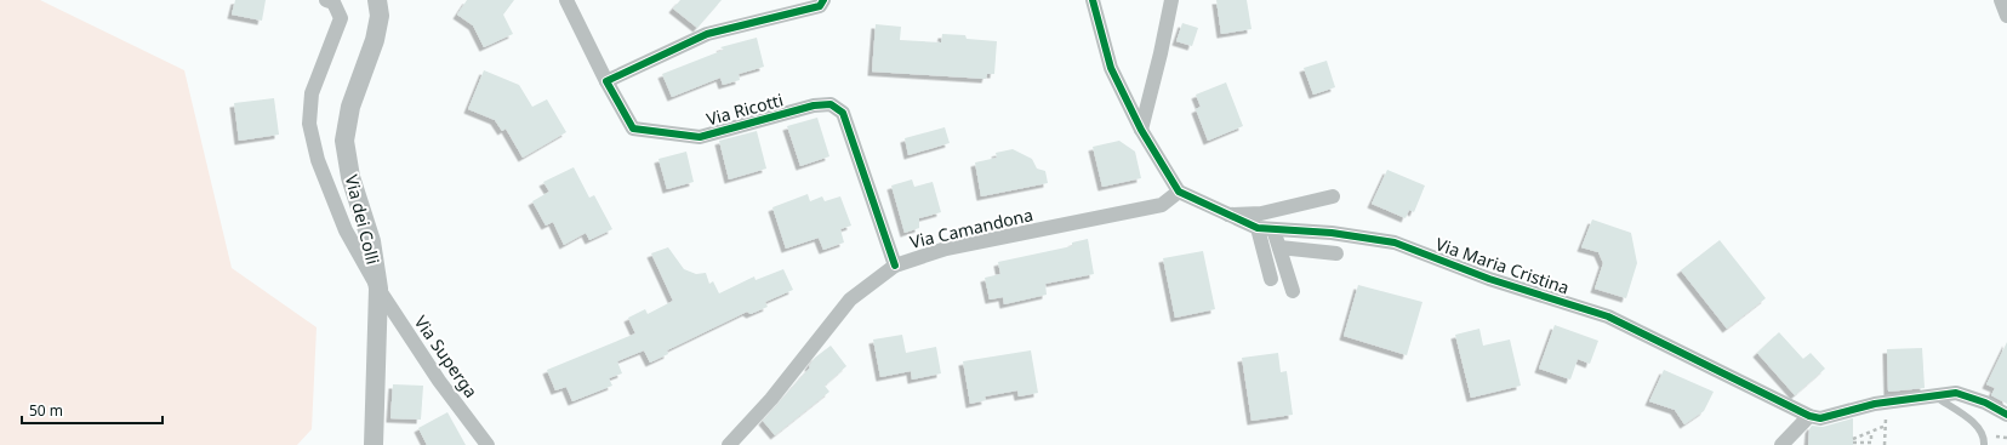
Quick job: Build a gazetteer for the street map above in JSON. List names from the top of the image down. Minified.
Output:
{"streets":{"street":["Via Ricotti","Via dei Colli","Via Camandona","Via Maria Cristina","Via Superga"]},"crossings":[["Via Ricotti","Via Camandona"],["Via dei Colli","Via Superga"],["Via Camandona","Via Maria Cristina"]],"scale_bar":"50 m"}
